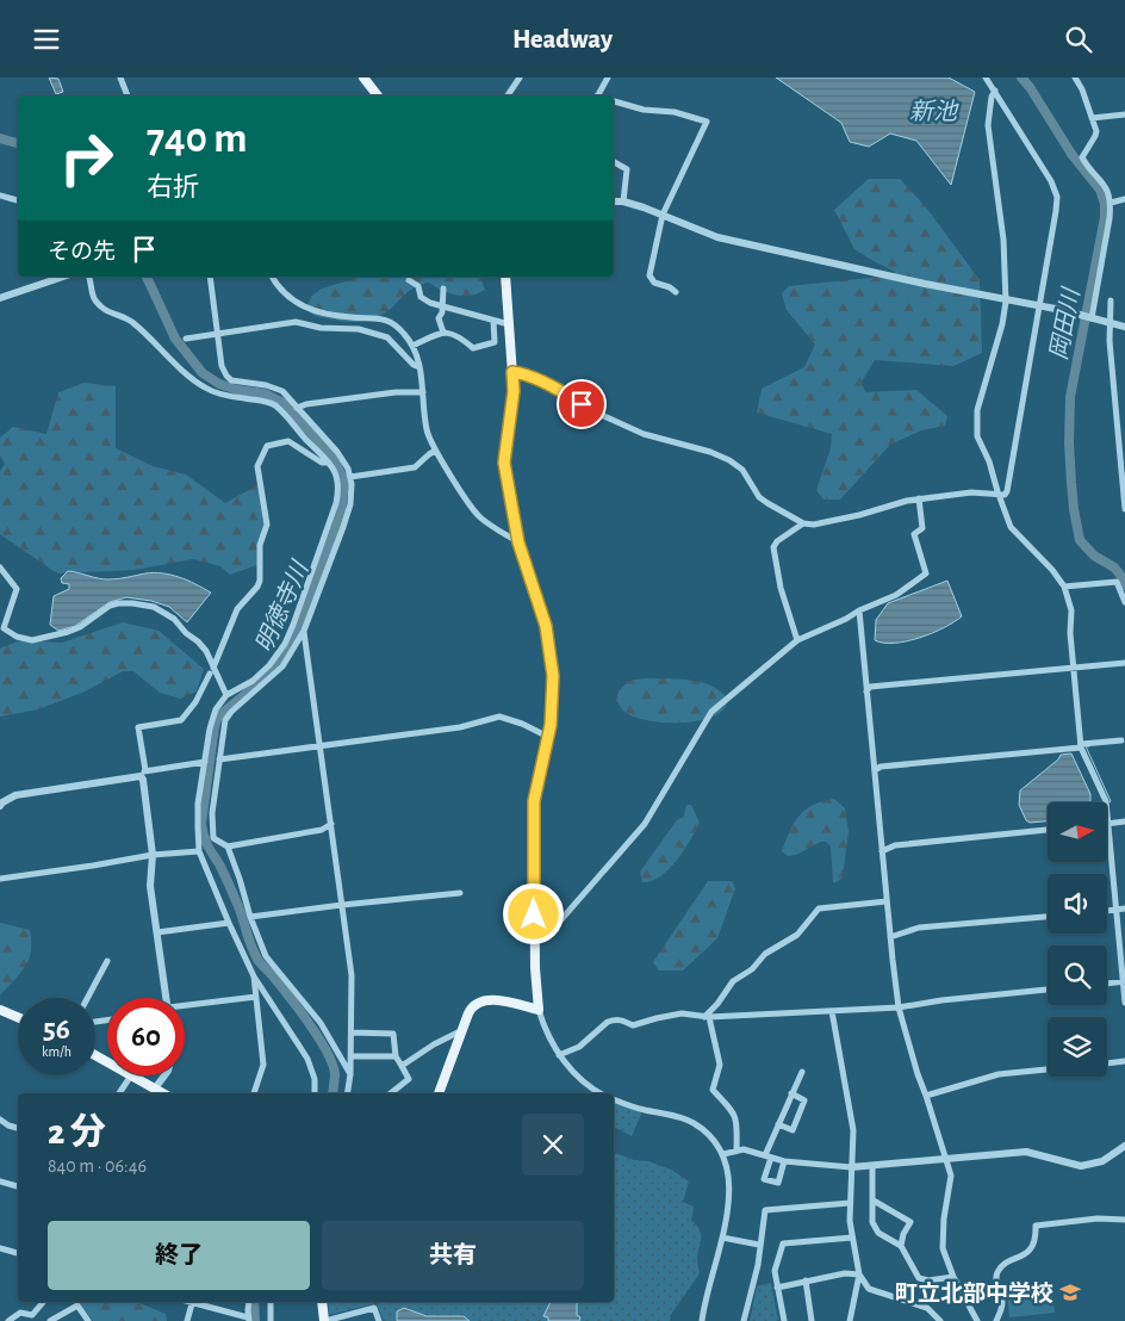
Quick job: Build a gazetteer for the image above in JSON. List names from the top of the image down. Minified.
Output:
{"water":["新池","岡田川","明徳寺川"],"places":{"school or university":["町立北部中学校"]},"north":"right","page":{"header":"Headway","turn":["740 m","右折"],"then":"その先","speed":"56 km/h","limit":"60","heading":["2 分","840 m · 06:46"],"buttons":["終了","共有"]}}
